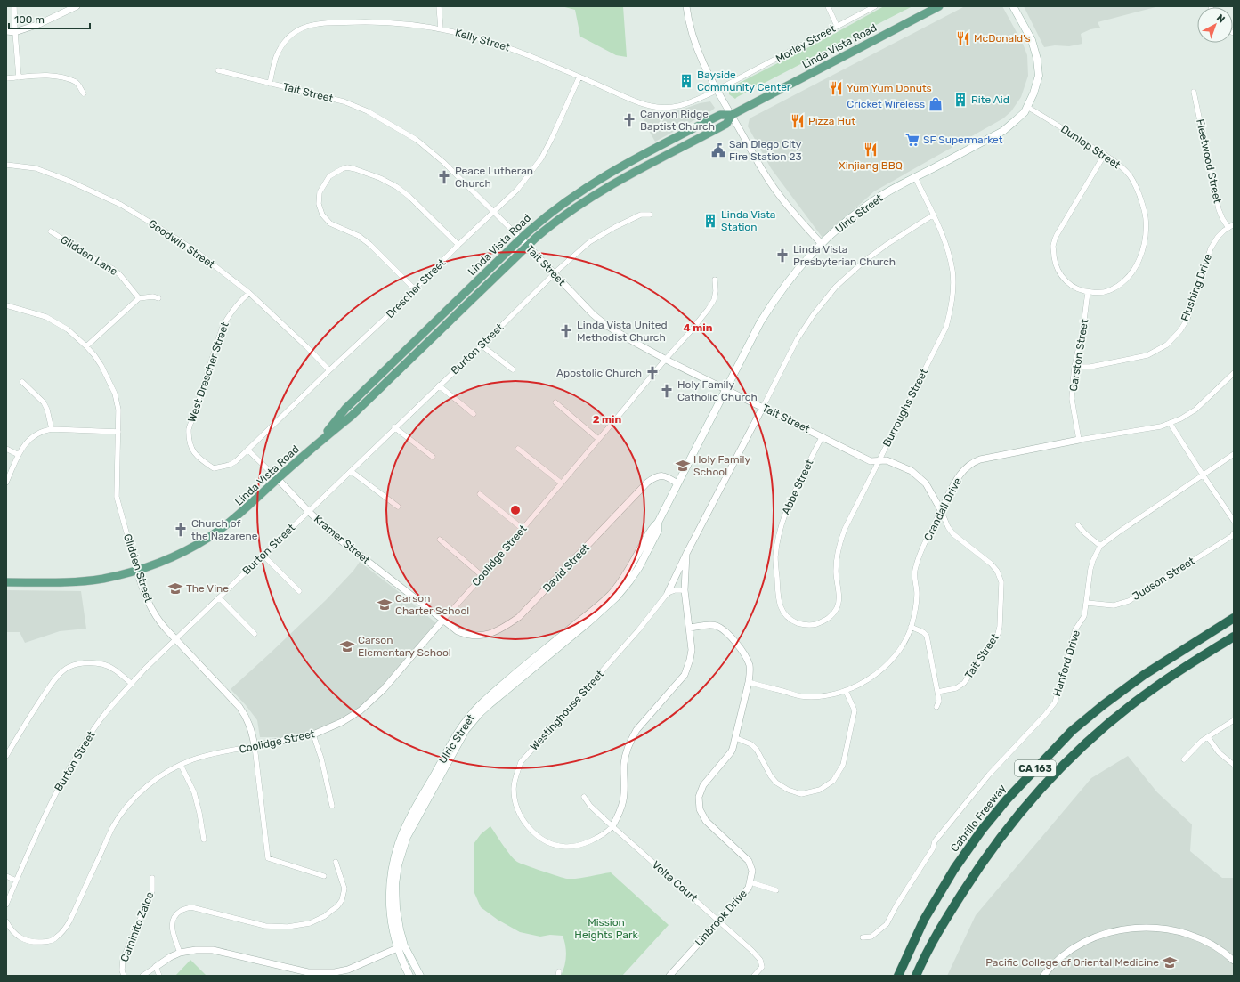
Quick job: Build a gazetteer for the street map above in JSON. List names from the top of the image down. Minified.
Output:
{"streets":{"highway":["CA 163","Cabrillo Freeway"],"main road":["Linda Vista Road","Ulric Street"],"street":["Kelly Street","Morley Street","Tait Street","Dunlop Street","Fleetwood Street","Goodwin Street","Glidden Lane","Flushing Drive","Drescher Street","Burton Street","Garston Street","West Drescher Street","Burroughs Street","Abbe Street","Crandall Drive","Kramer Street","Coolidge Street","Glidden Street","David Street","Judson Street","Hanford Drive","Westinghouse Street","Volta Court","Linbrook Drive","Caminito Zalce"]},"crossings":[["Kelly Street","Morley Street"],["Kelly Street","Tait Street"],["Kelly Street","Drescher Street"],["Linda Vista Road","Tait Street"],["Linda Vista Road","Kramer Street"],["Linda Vista Road","Glidden Street"],["Tait Street","Ulric Street"],["Tait Street","Drescher Street"],["Tait Street","Burton Street"],["Tait Street","Burroughs Street"],["Tait Street","Abbe Street"],["Tait Street","Crandall Drive"],["Tait Street","Coolidge Street"],["Dunlop Street","Ulric Street"],["Dunlop Street","Garston Street"],["Fleetwood Street","Flushing Drive"],["Ulric Street","Burroughs Street"],["Ulric Street","David Street"],["Goodwin Street","Drescher Street"],["Goodwin Street","West Drescher Street"],["Flushing Drive","Garston Street"],["Drescher Street","West Drescher Street"],["Drescher Street","Kramer Street"],["Burton Street","Kramer Street"],["Burton Street","Glidden Street"],["Garston Street","Crandall Drive"],["Burroughs Street","Abbe Street"],["Crandall Drive","Linbrook Drive"],["Kramer Street","Coolidge Street"],["Kramer Street","David Street"],["Coolidge Street","Glidden Street"],["Coolidge Street","David Street"],["Judson Street","Hanford Drive"],["Westinghouse Street","Volta Court"],["Volta Court","Linbrook Drive"]],"parks":["Mission Heights Park"],"places":{"restaurant":["McDonald's","Yum Yum Donuts","Pizza Hut","Xinjiang BBQ"],"building":["Bayside Community Center","Rite Aid","Linda Vista Station"],"shop":["Cricket Wireless"],"church":["Canyon Ridge Baptist Church","Peace Lutheran Church","Linda Vista Presbyterian Church","Linda Vista United Methodist Church","Apostolic Church","Holy Family Catholic Church","Church of the Nazarene"],"supermarket":["SF Supermarket"],"public building":["San Diego City Fire Station 23"],"school or university":["Holy Family School","The Vine","Carson Charter School","Carson Elementary School","Pacific College of Oriental Medicine"]},"scale_bar":"100 m","north":"top right","rings":["4 min","2 min"]}
